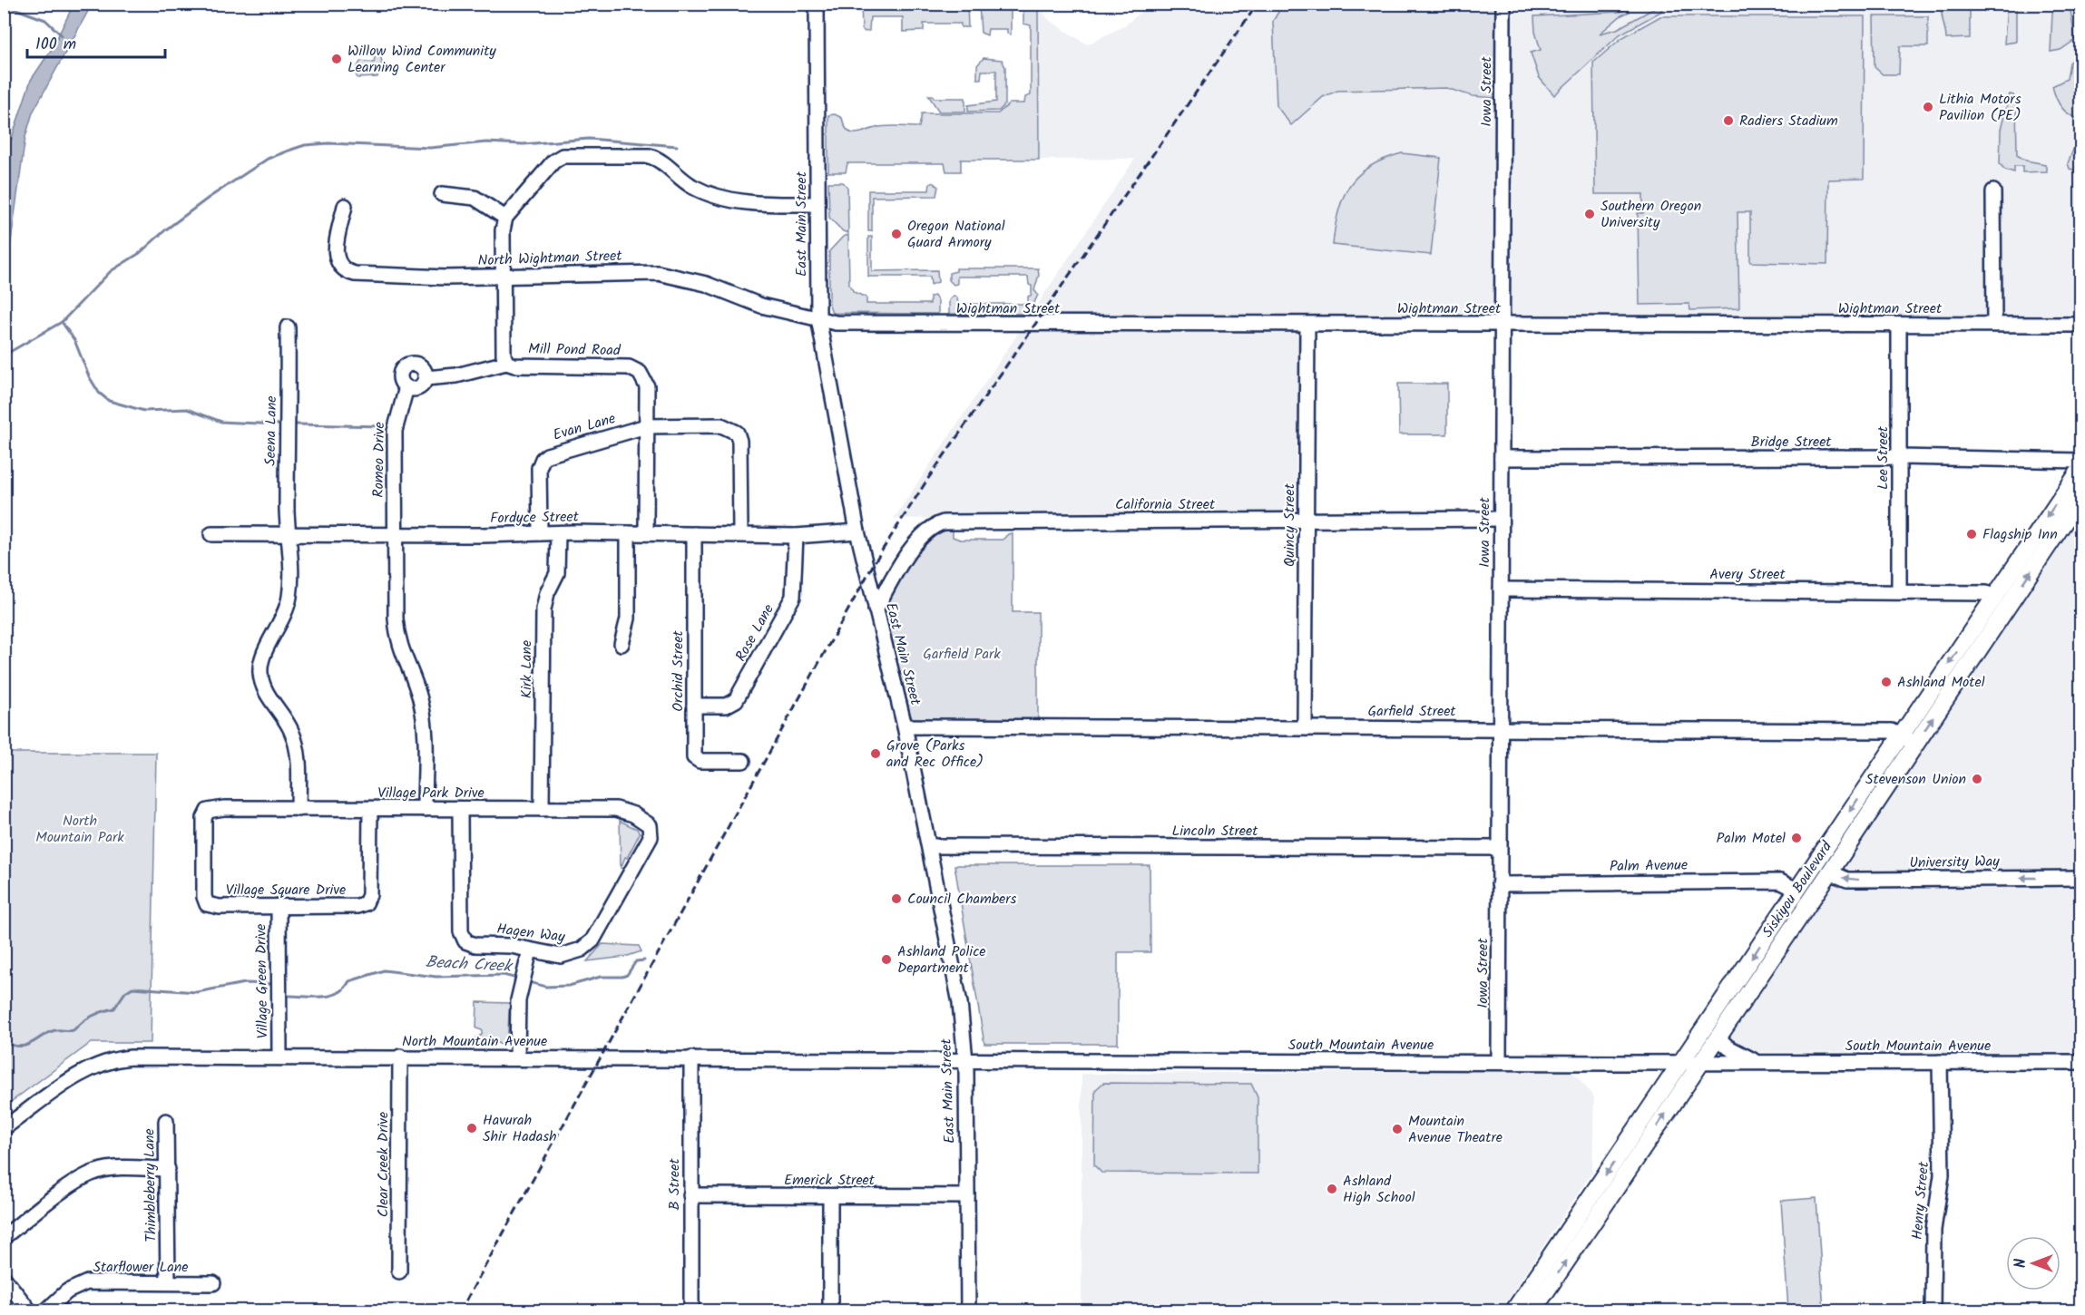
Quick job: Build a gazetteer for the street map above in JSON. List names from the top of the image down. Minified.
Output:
{"streets":{"main road":["Siskiyou Boulevard"],"street":["Iowa Street","East Main Street","North Wightman Street","Wightman Street","Mill Pond Road","Evan Lane","Seena Lane","Bridge Street","Lee Street","Romeo Drive","California Street","Fordyce Street","Quincy Street","Avery Street","Rose Lane","Kirk Lane","Orchid Street","Garfield Street","Village Park Drive","Lincoln Street","University Way","Palm Avenue","Village Square Drive","Hagen Way","Village Green Drive","North Mountain Avenue","South Mountain Avenue","Clear Creek Drive","Emerick Street","B Street","Thimbleberry Lane","Henry Street","Starflower Lane"]},"crossings":[["Iowa Street","Wightman Street"],["Iowa Street","Bridge Street"],["Iowa Street","California Street"],["Iowa Street","Avery Street"],["Iowa Street","Garfield Street"],["Iowa Street","Lincoln Street"],["Iowa Street","Palm Avenue"],["Iowa Street","South Mountain Avenue"],["East Main Street","North Wightman Street"],["East Main Street","Wightman Street"],["East Main Street","California Street"],["East Main Street","Fordyce Street"],["East Main Street","Garfield Street"],["East Main Street","Lincoln Street"],["East Main Street","North Mountain Avenue"],["East Main Street","South Mountain Avenue"],["East Main Street","Emerick Street"],["North Wightman Street","Wightman Street"],["North Wightman Street","Mill Pond Road"],["Wightman Street","Lee Street"],["Wightman Street","Quincy Street"],["Mill Pond Road","Evan Lane"],["Mill Pond Road","Fordyce Street"],["Evan Lane","Fordyce Street"],["Seena Lane","Fordyce Street"],["Seena Lane","Village Park Drive"],["Bridge Street","Lee Street"],["Lee Street","Avery Street"],["Romeo Drive","Fordyce Street"],["Romeo Drive","Village Park Drive"],["California Street","Quincy Street"],["Fordyce Street","Rose Lane"],["Fordyce Street","Kirk Lane"],["Fordyce Street","Orchid Street"],["Quincy Street","Garfield Street"],["Avery Street","Siskiyou Boulevard"],["Rose Lane","Orchid Street"],["Kirk Lane","Village Park Drive"],["Garfield Street","Siskiyou Boulevard"],["Village Park Drive","Village Square Drive"],["Village Park Drive","Hagen Way"],["University Way","Siskiyou Boulevard"],["Palm Avenue","Siskiyou Boulevard"],["Village Square Drive","Village Green Drive"],["Siskiyou Boulevard","South Mountain Avenue"],["Village Green Drive","North Mountain Avenue"],["North Mountain Avenue","South Mountain Avenue"],["North Mountain Avenue","Clear Creek Drive"],["North Mountain Avenue","B Street"],["South Mountain Avenue","Henry Street"],["Emerick Street","B Street"],["Thimbleberry Lane","Starflower Lane"]],"one_way":["University Way"],"water":["Beach Creek"],"parks":["Garfield Park","North Mountain Park"],"places":["Willow Wind Community Learning Center","Lithia Motors Pavilion (PE)","Radiers Stadium","Southern Oregon University","Oregon National Guard Armory","Flagship Inn","Ashland Motel","Grove (Parks and Rec Office)","Stevenson Union","Palm Motel","Council Chambers","Ashland Police Department","Havurah Shir Hadash","Mountain Avenue Theatre","Ashland High School"],"scale_bar":"100 m","north":"left"}
